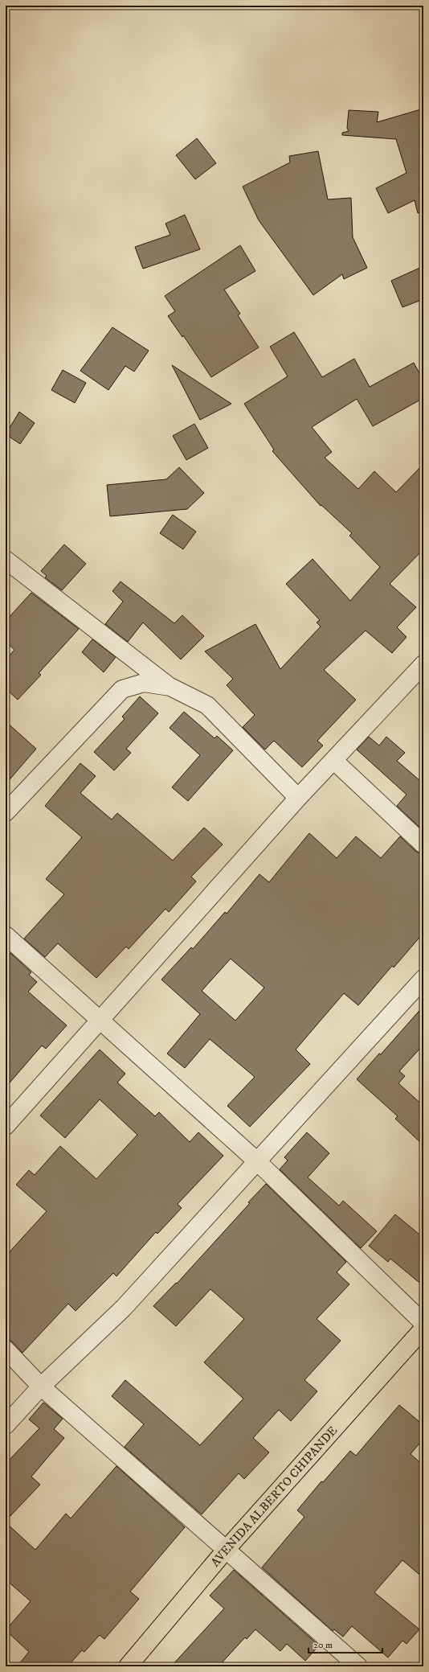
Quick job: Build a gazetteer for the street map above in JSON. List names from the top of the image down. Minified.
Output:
{"streets":{"main road":["AVENIDA ALBERTO CHIPANDE"]},"scale_bar":"20 m"}
